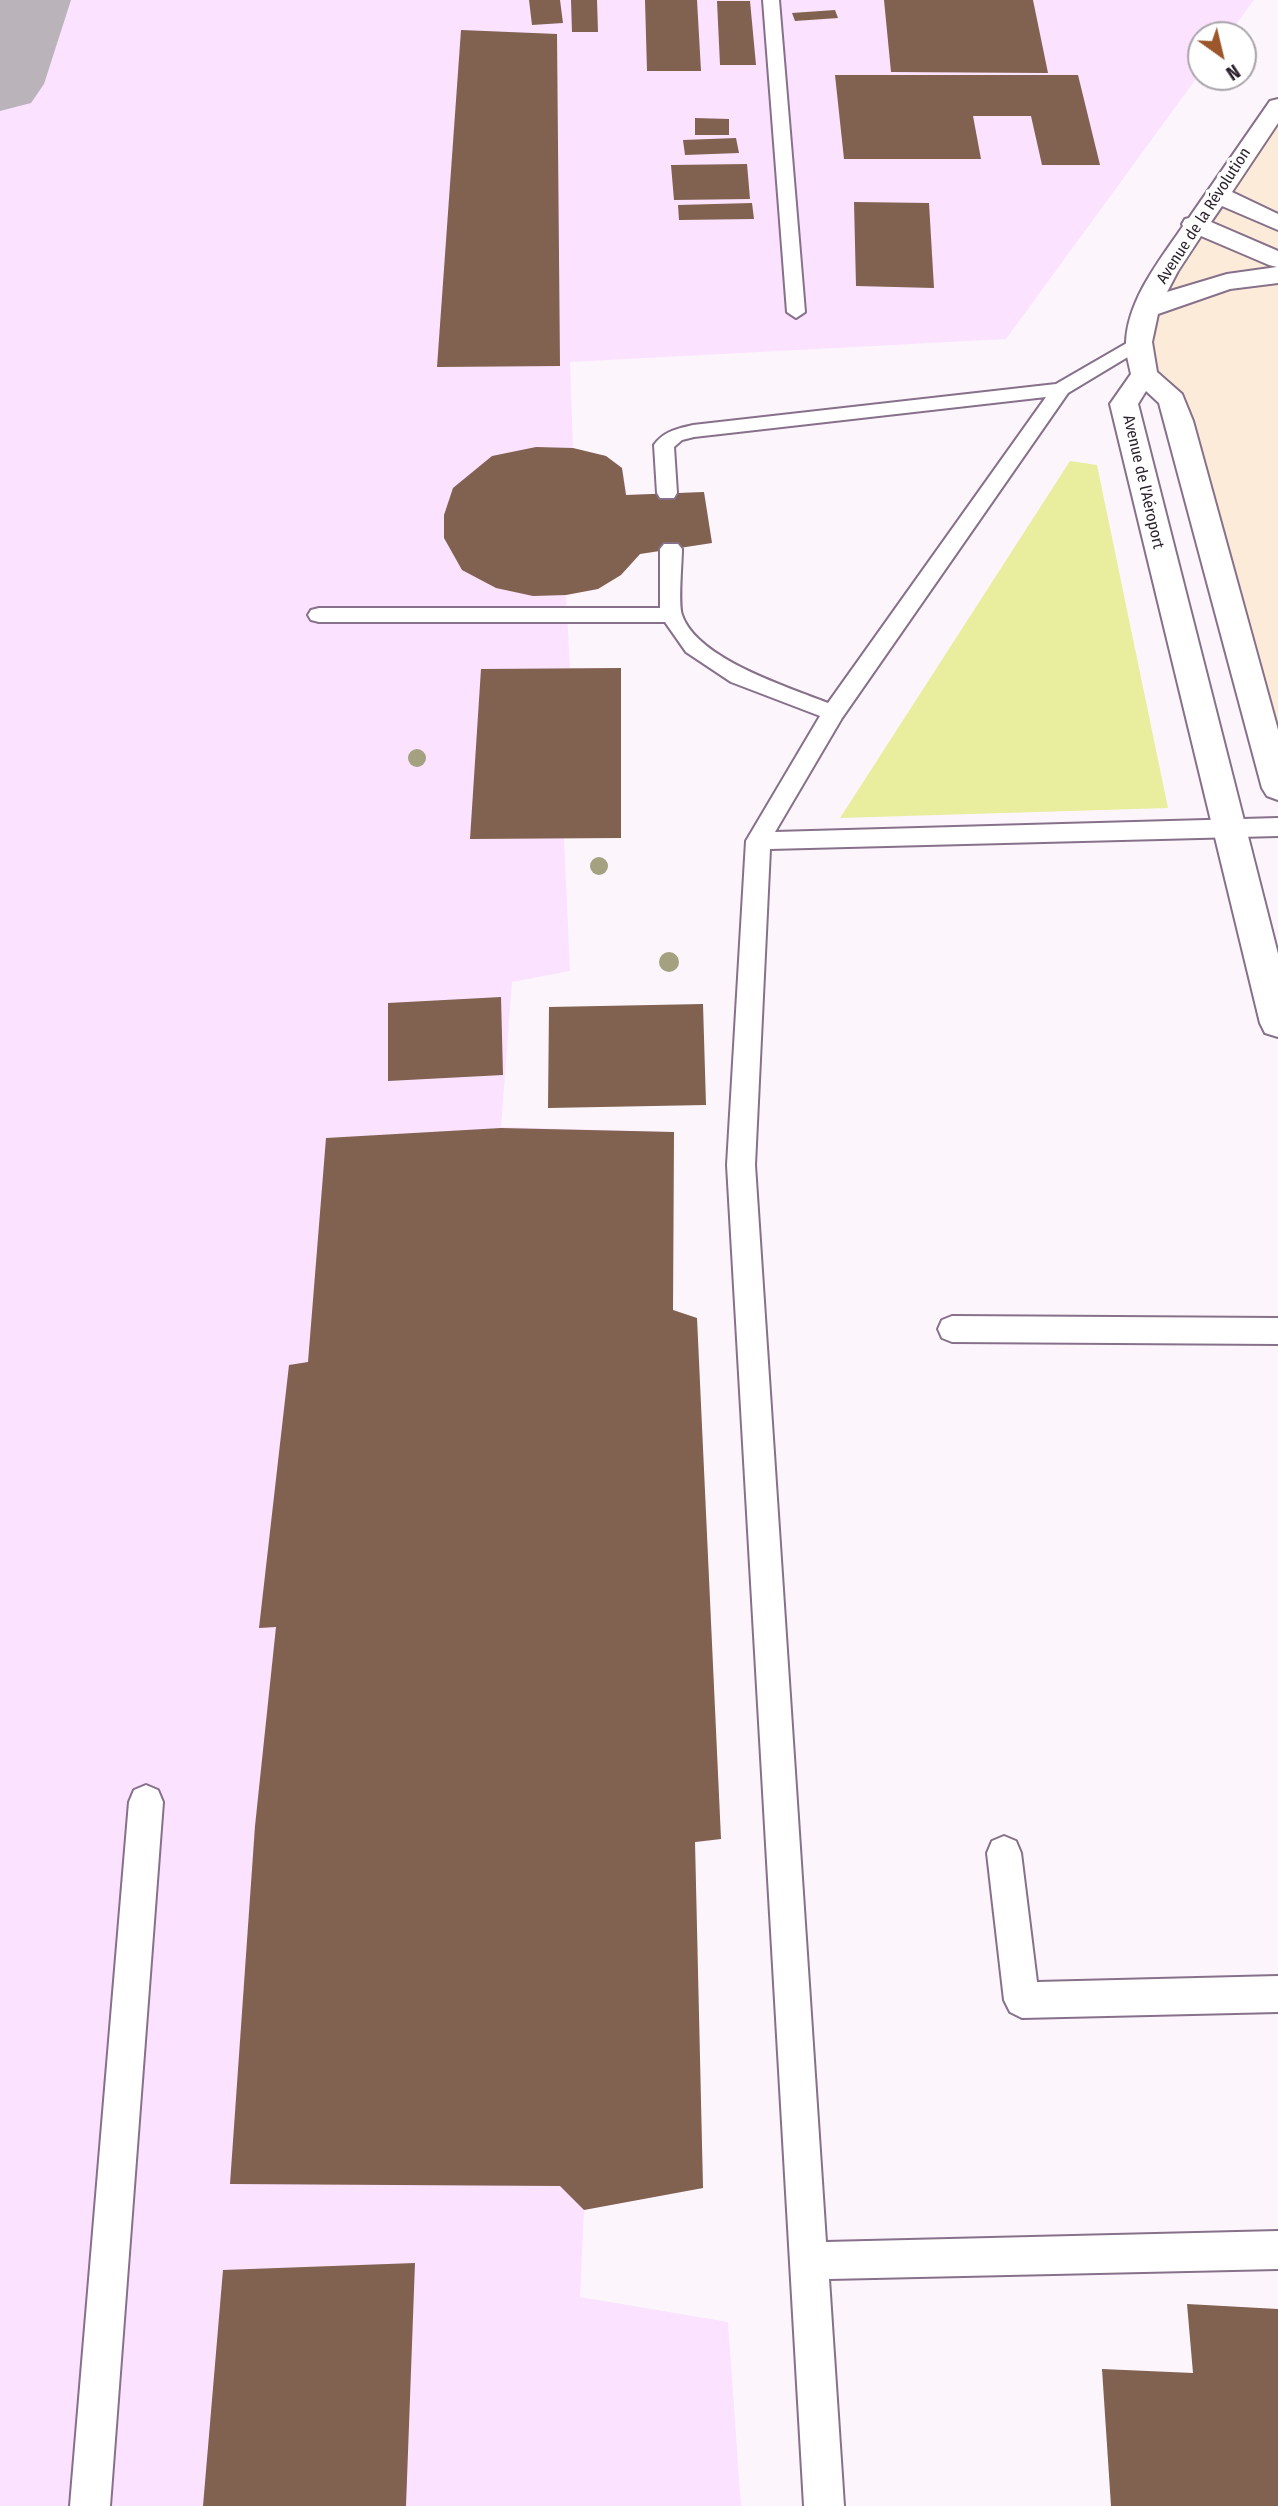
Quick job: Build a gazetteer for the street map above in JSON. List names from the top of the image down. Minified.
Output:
{"streets":{"main road":["Avenue de la Révolution","Avenue de l'Aéroport"]},"crossings":[["Avenue de la Révolution","Avenue de l'Aéroport"]],"north":"bottom right"}
